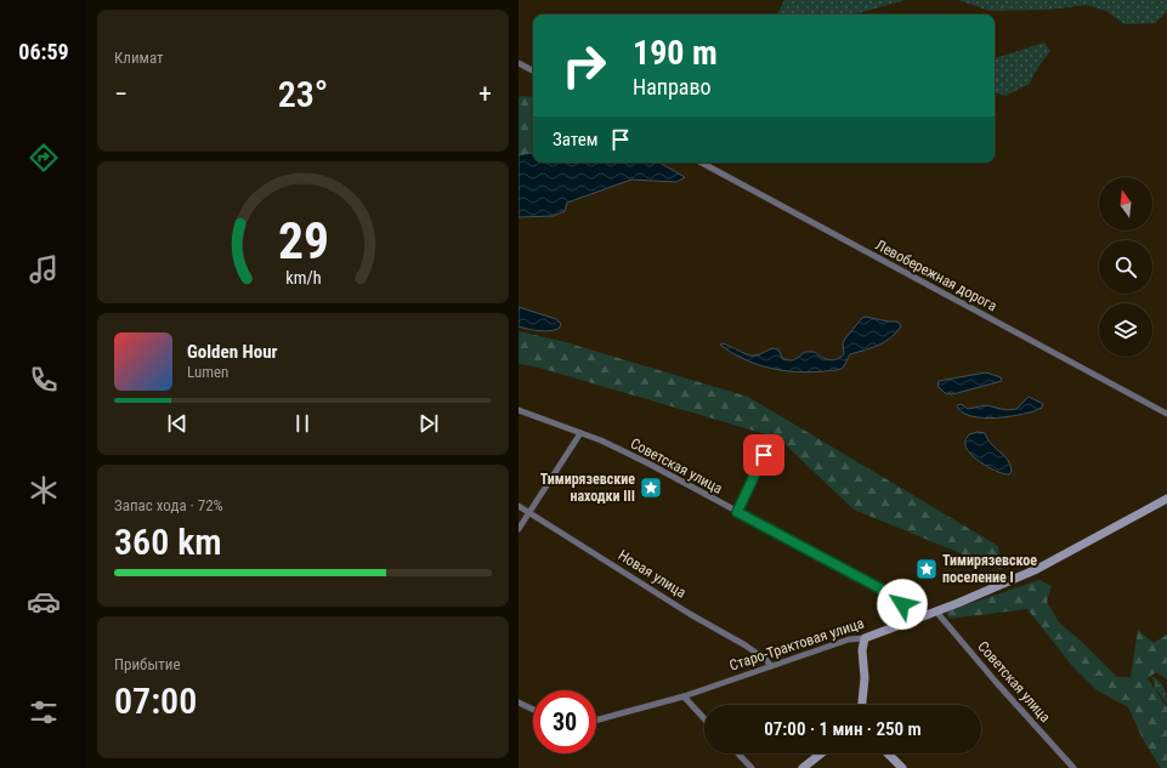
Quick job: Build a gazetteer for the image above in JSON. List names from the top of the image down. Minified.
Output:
{"streets":{"street":["Левобережная дорога","Советская улица","Новая улица","Старо-Трактовая улица"]},"crossings":[["Советская улица","Старо-Трактовая улица"],["Новая улица","Старо-Трактовая улица"]],"places":{"place":["Тимирязевские находки III","Тимирязевское поселение I"]},"north":"top","page":{"tabs":"06:59","tile":["Климат",["Запас хода · 72%","360 km"],["Прибытие","07:00"]],"turn":["190 m","Направо"],"heat":["−","23°","+"],"then":"Затем","song":["Golden Hour","Lumen"],"limit":"30","trip":"07:00 · 1 мин · 250 m","gauge":["29","km/h"]}}
